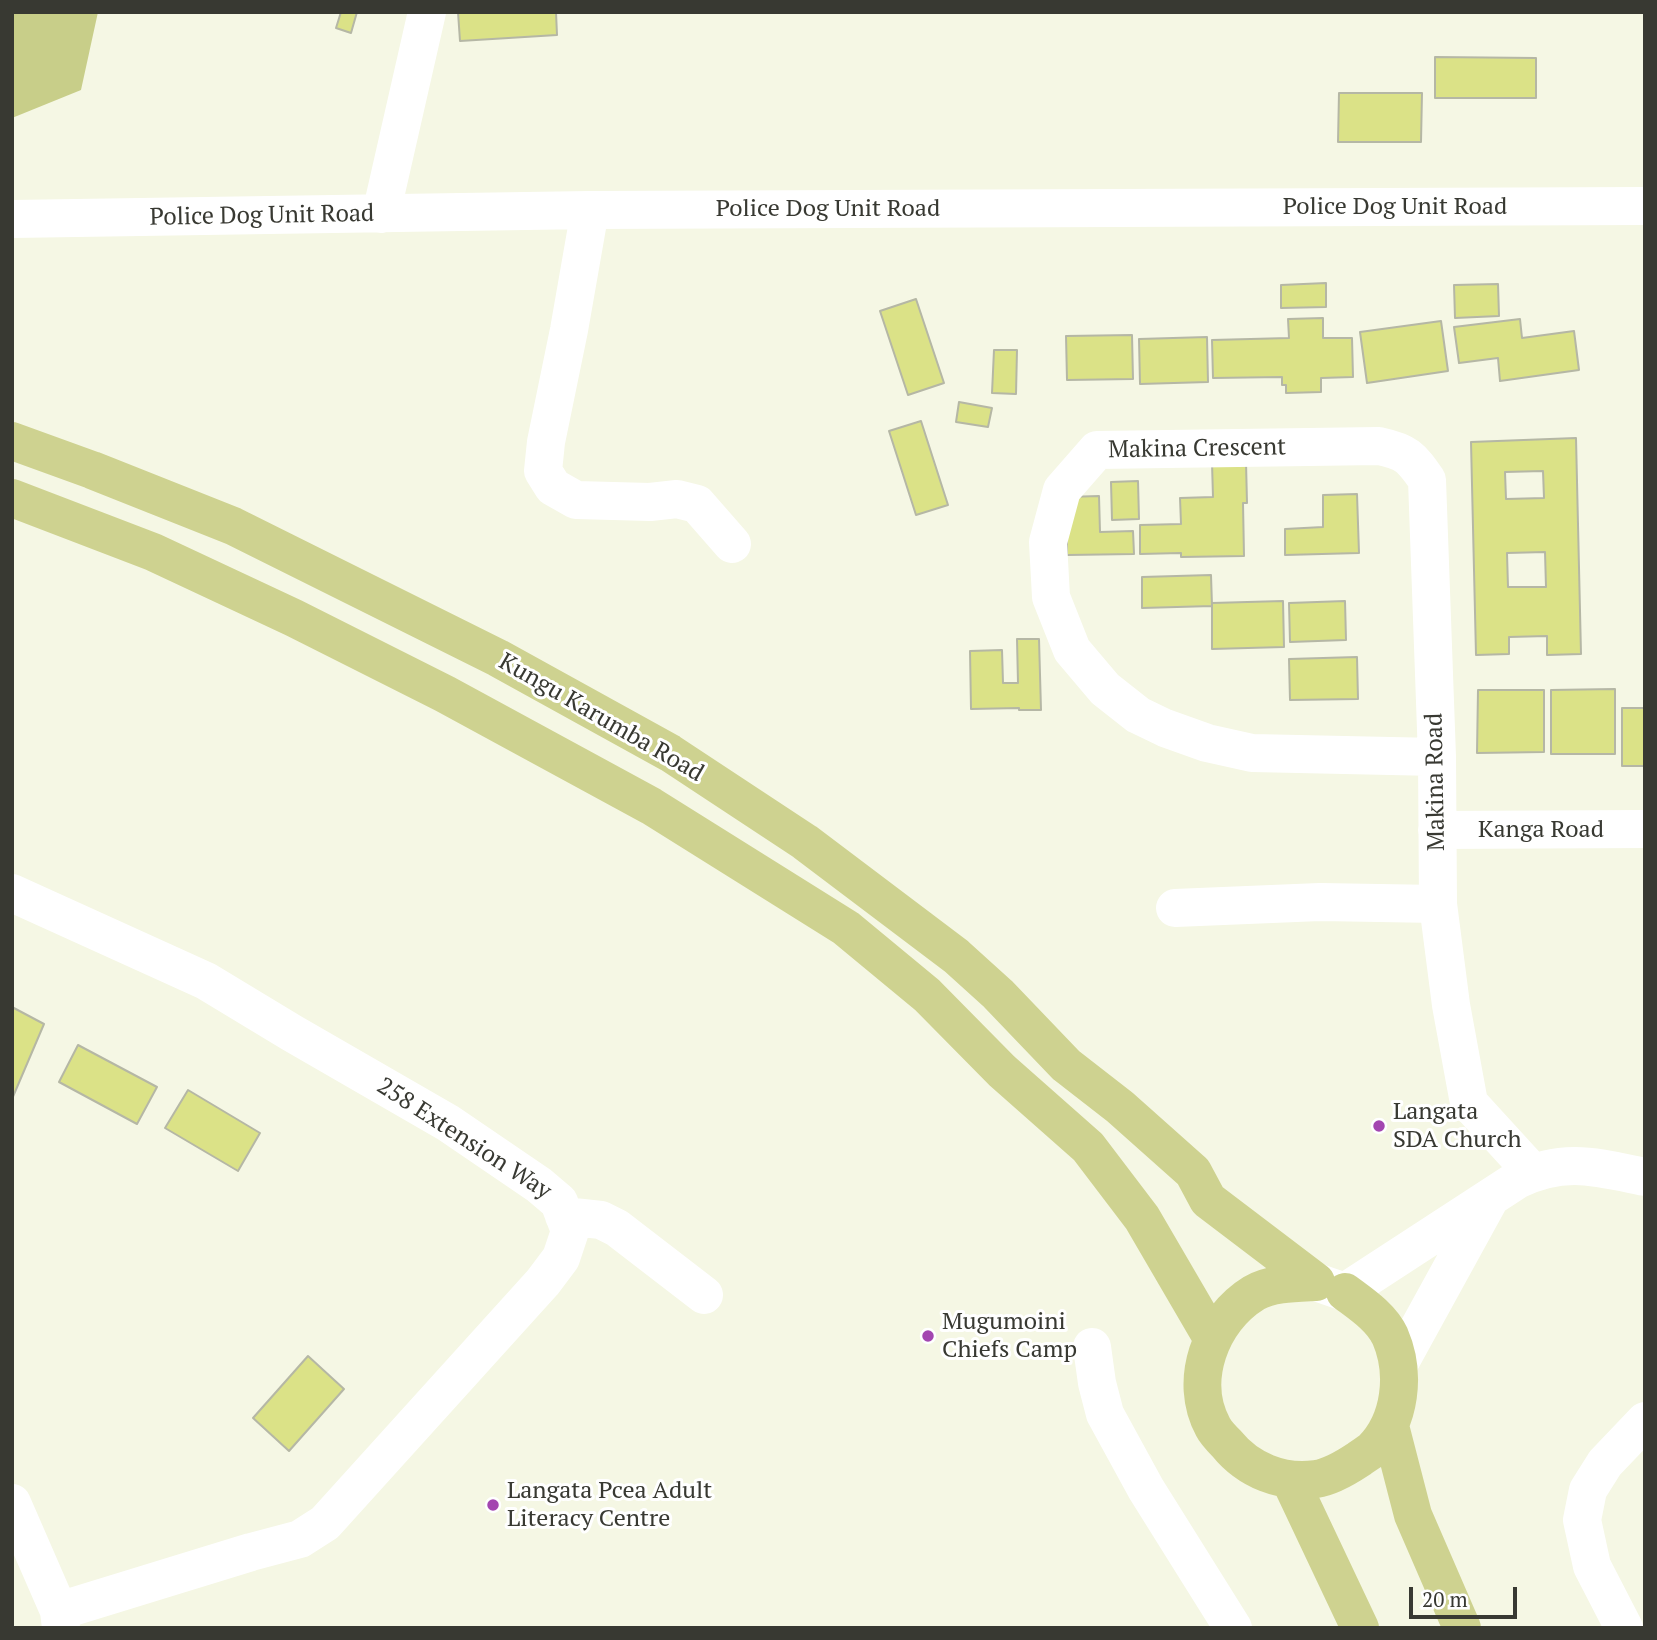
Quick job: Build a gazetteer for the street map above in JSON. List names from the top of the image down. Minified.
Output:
{"streets":{"main road":["Kungu Karumba Road"],"street":["Police Dog Unit Road","Makina Crescent","Makina Road","Kanga Road","258 Extension Way"]},"crossings":[["Makina Crescent","Makina Road"],["Makina Road","Kanga Road"]],"places":["Langata SDA Church","Mugumoini Chiefs Camp","Langata Pcea Adult Literacy Centre"],"scale_bar":"20 m"}
